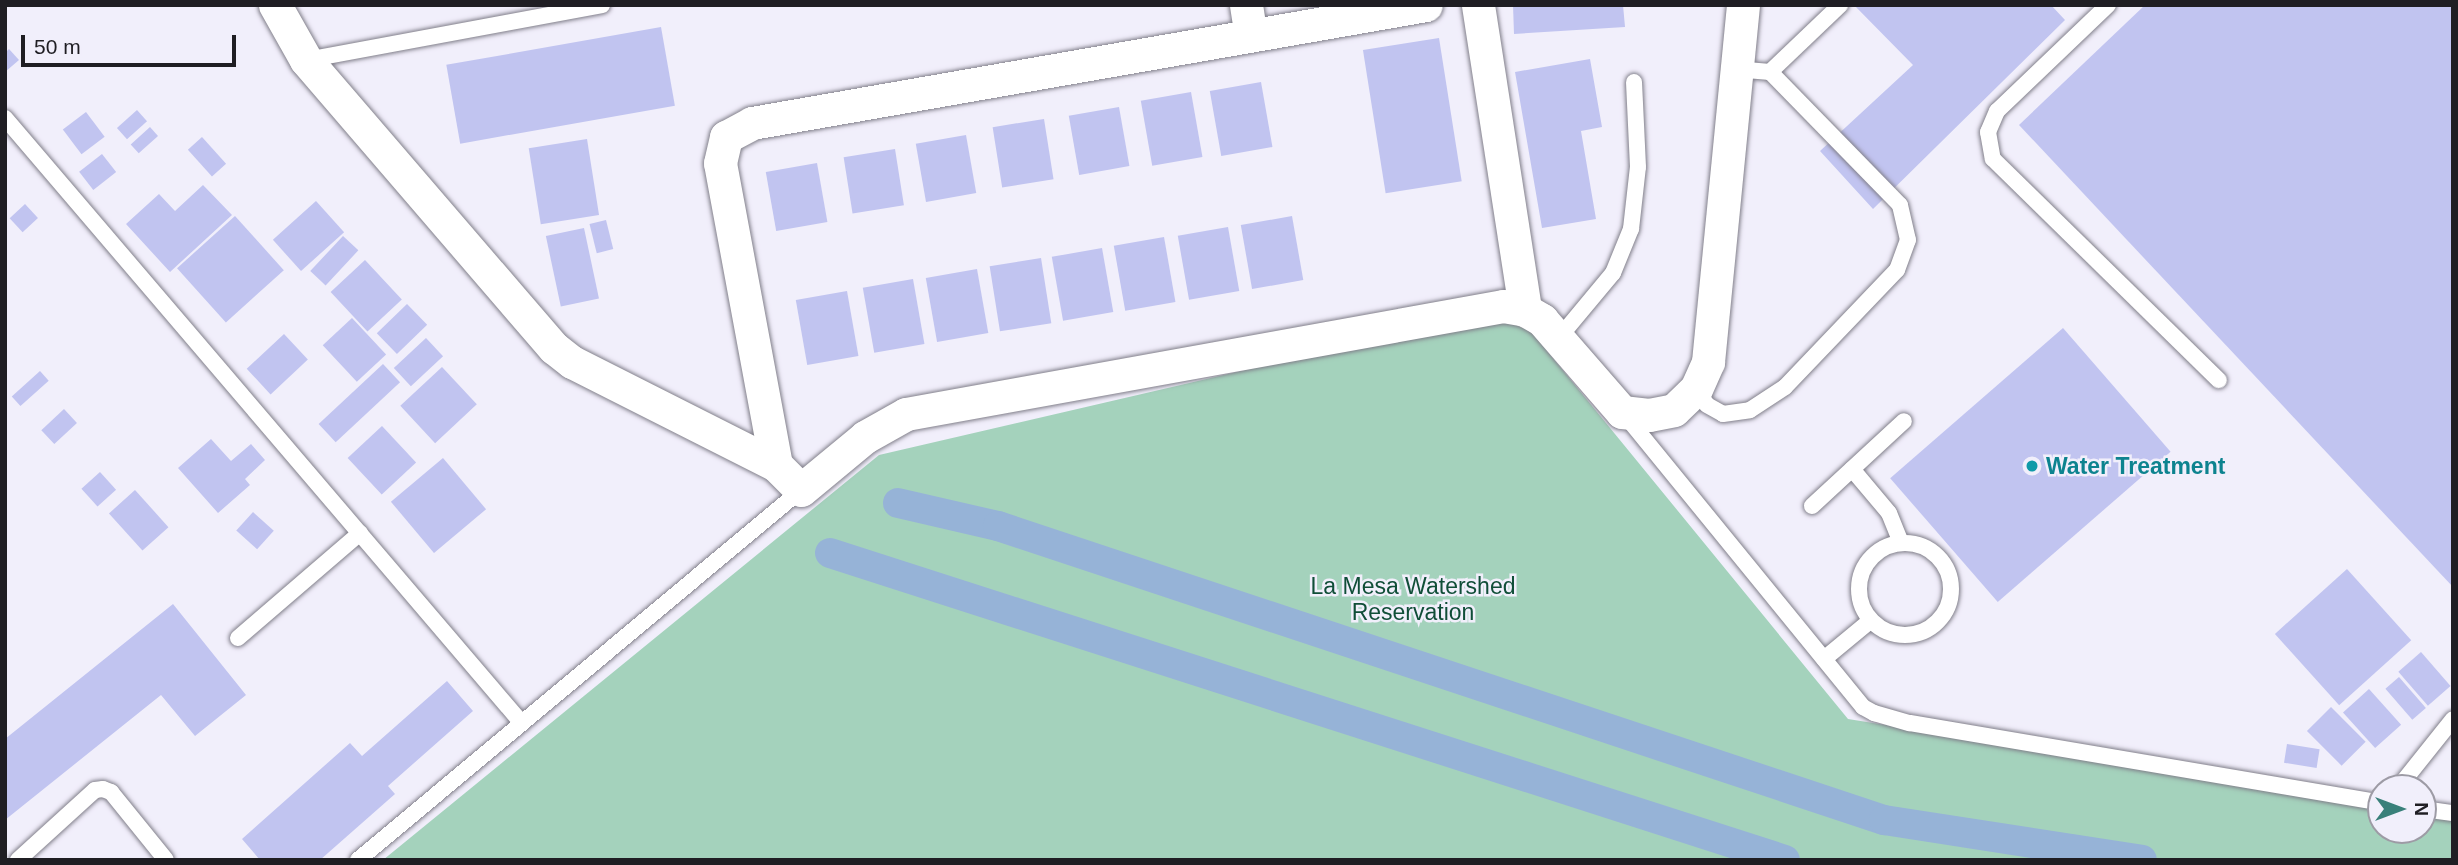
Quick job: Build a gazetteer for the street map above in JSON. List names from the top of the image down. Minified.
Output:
{"parks":["La Mesa Watershed Reservation"],"places":["Water Treatment"],"scale_bar":"50 m","north":"right"}
